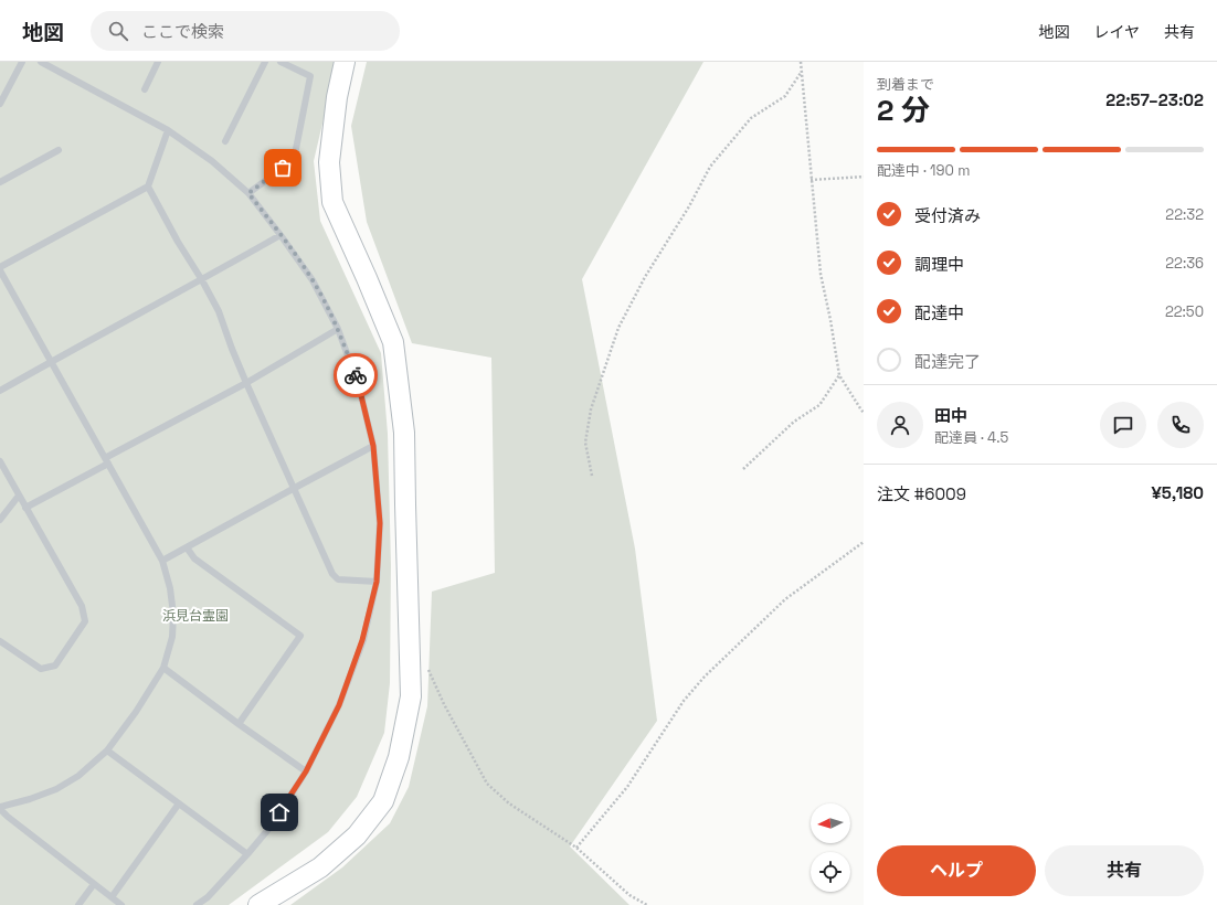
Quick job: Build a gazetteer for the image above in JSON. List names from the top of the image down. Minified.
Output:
{"parks":["浜見台霊園"],"north":"left","page":{"header":"地図","search":"ここで検索","nav":["地図","レイヤ","共有"],"heading":["2 分","到着まで","22:57–23:02"],"panel":["田中","配達員 · 4.5","注文 #6009","¥5,180"],"bar":"配達中 · 190 m","list":[["受付済み","22:32"],["調理中","22:36"],["配達中","22:50"],"配達完了"],"buttons":["ヘルプ","共有"]}}
